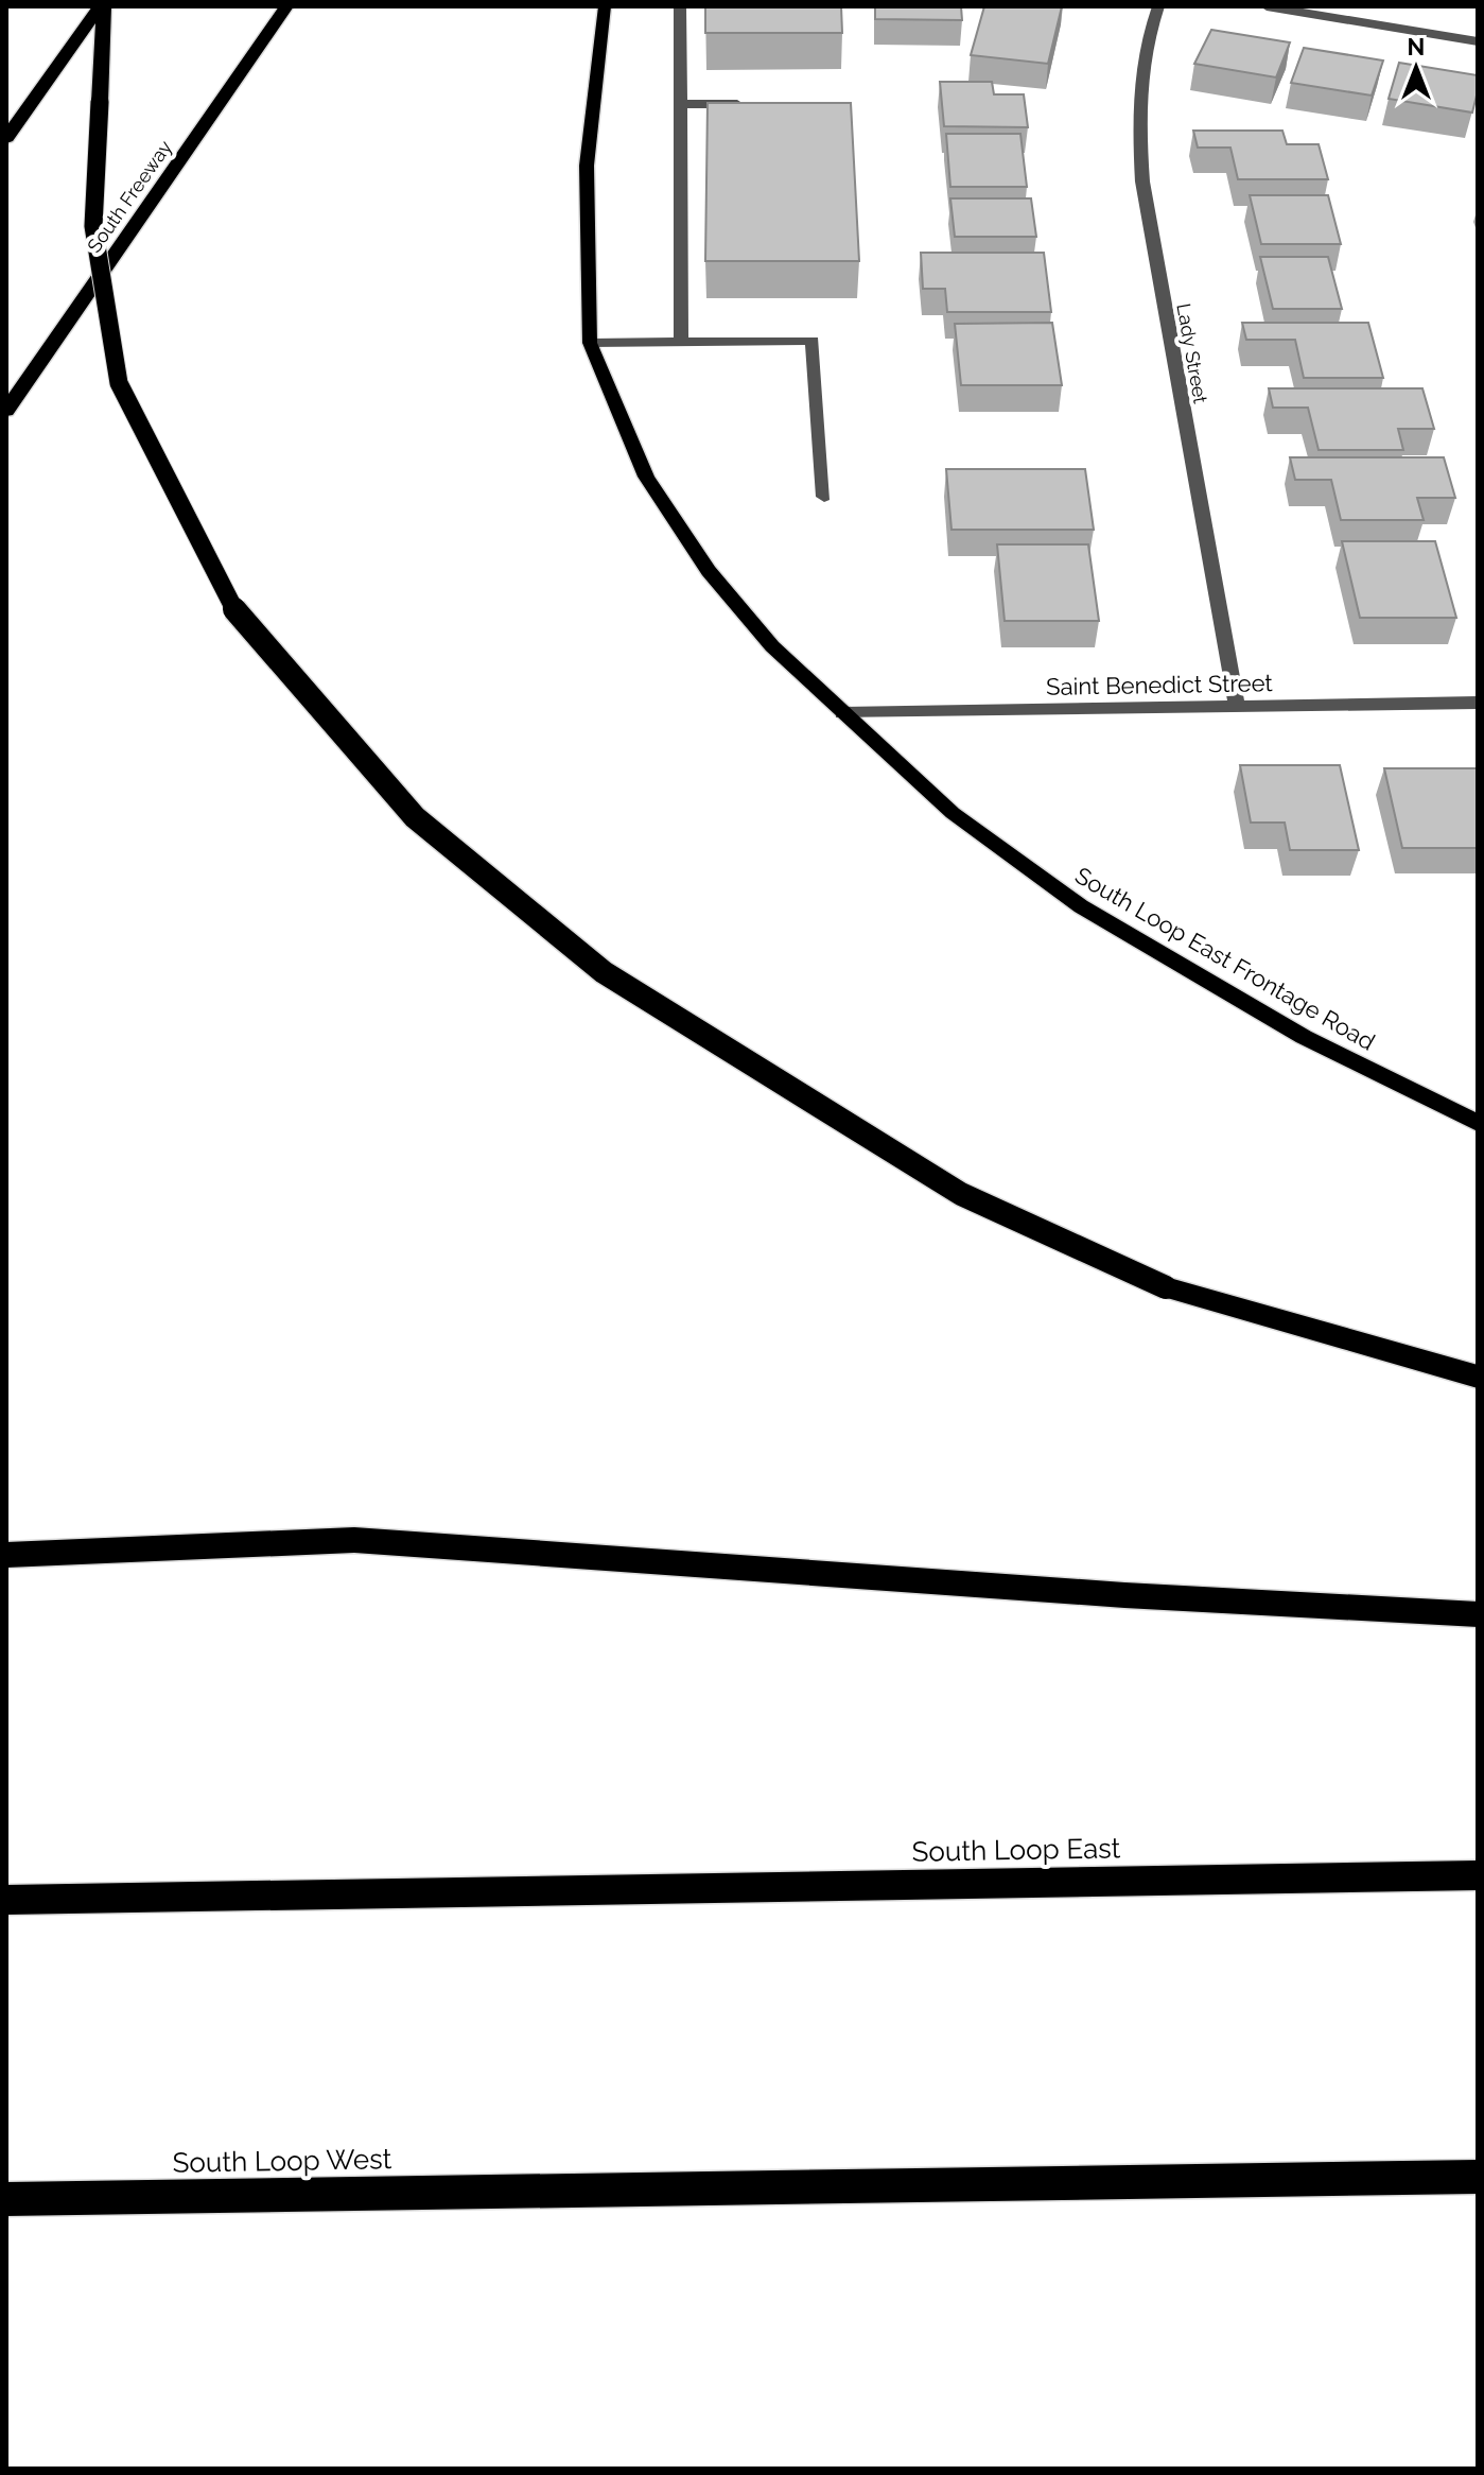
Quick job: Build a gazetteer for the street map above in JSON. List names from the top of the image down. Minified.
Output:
{"streets":{"highway":["South Freeway","South Loop East","South Loop West"],"main road":["South Loop East Frontage Road"],"street":["Lady Street","Saint Benedict Street"]},"crossings":[["Lady Street","Saint Benedict Street"],["Saint Benedict Street","South Loop East Frontage Road"]],"north":"top"}
